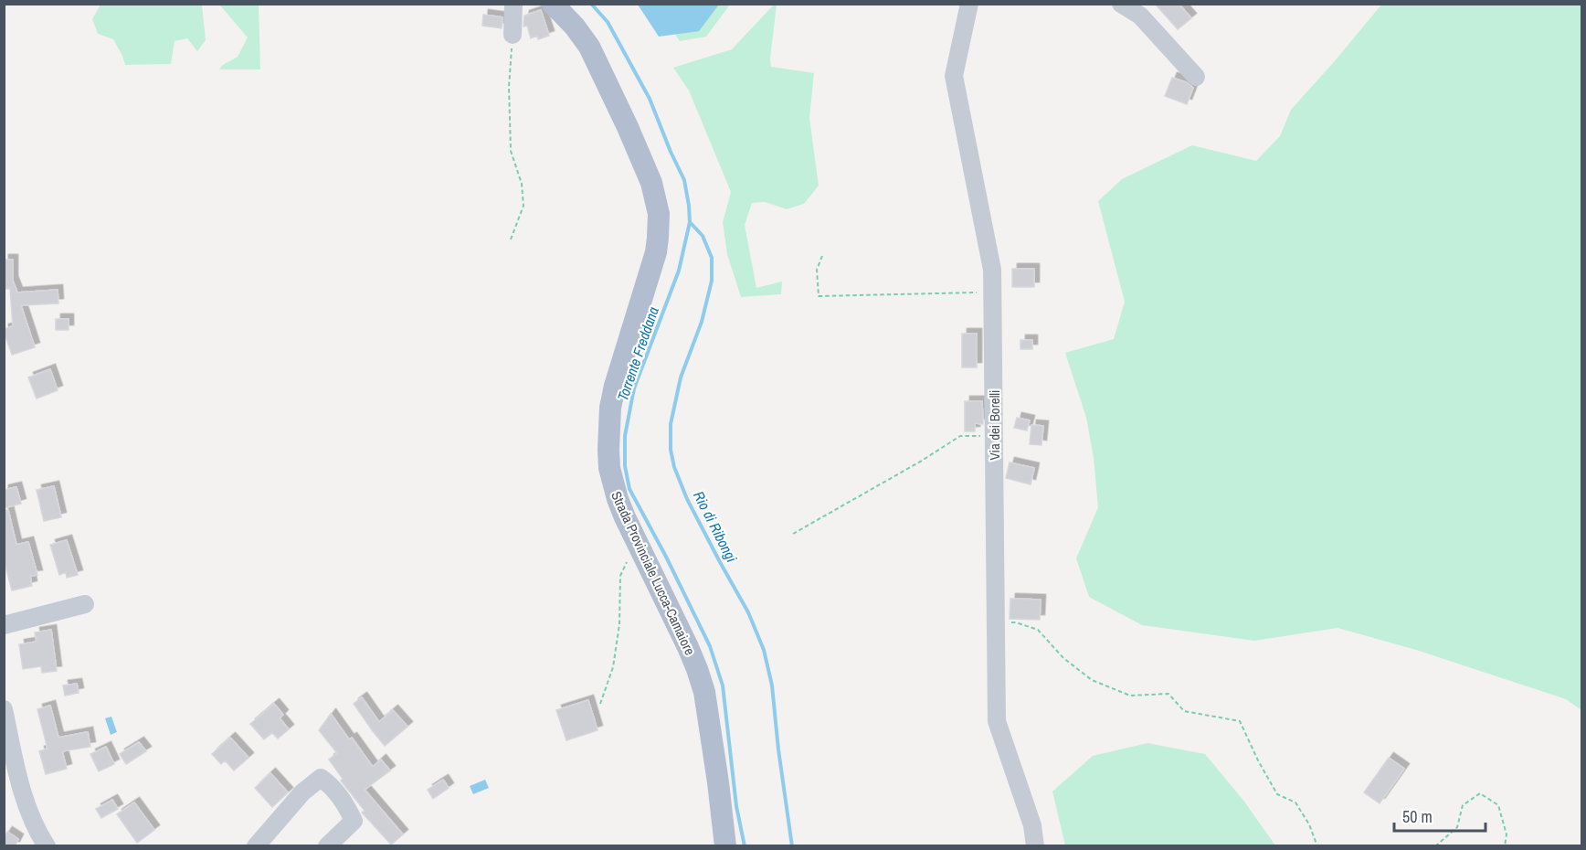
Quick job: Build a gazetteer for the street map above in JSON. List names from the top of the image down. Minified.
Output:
{"streets":{"main road":["Strada Provinciale Lucca-Camaiore"],"street":["Via dei Borelli"]},"water":["Torrente Freddana","Rio di Ribongi"],"scale_bar":"50 m"}
